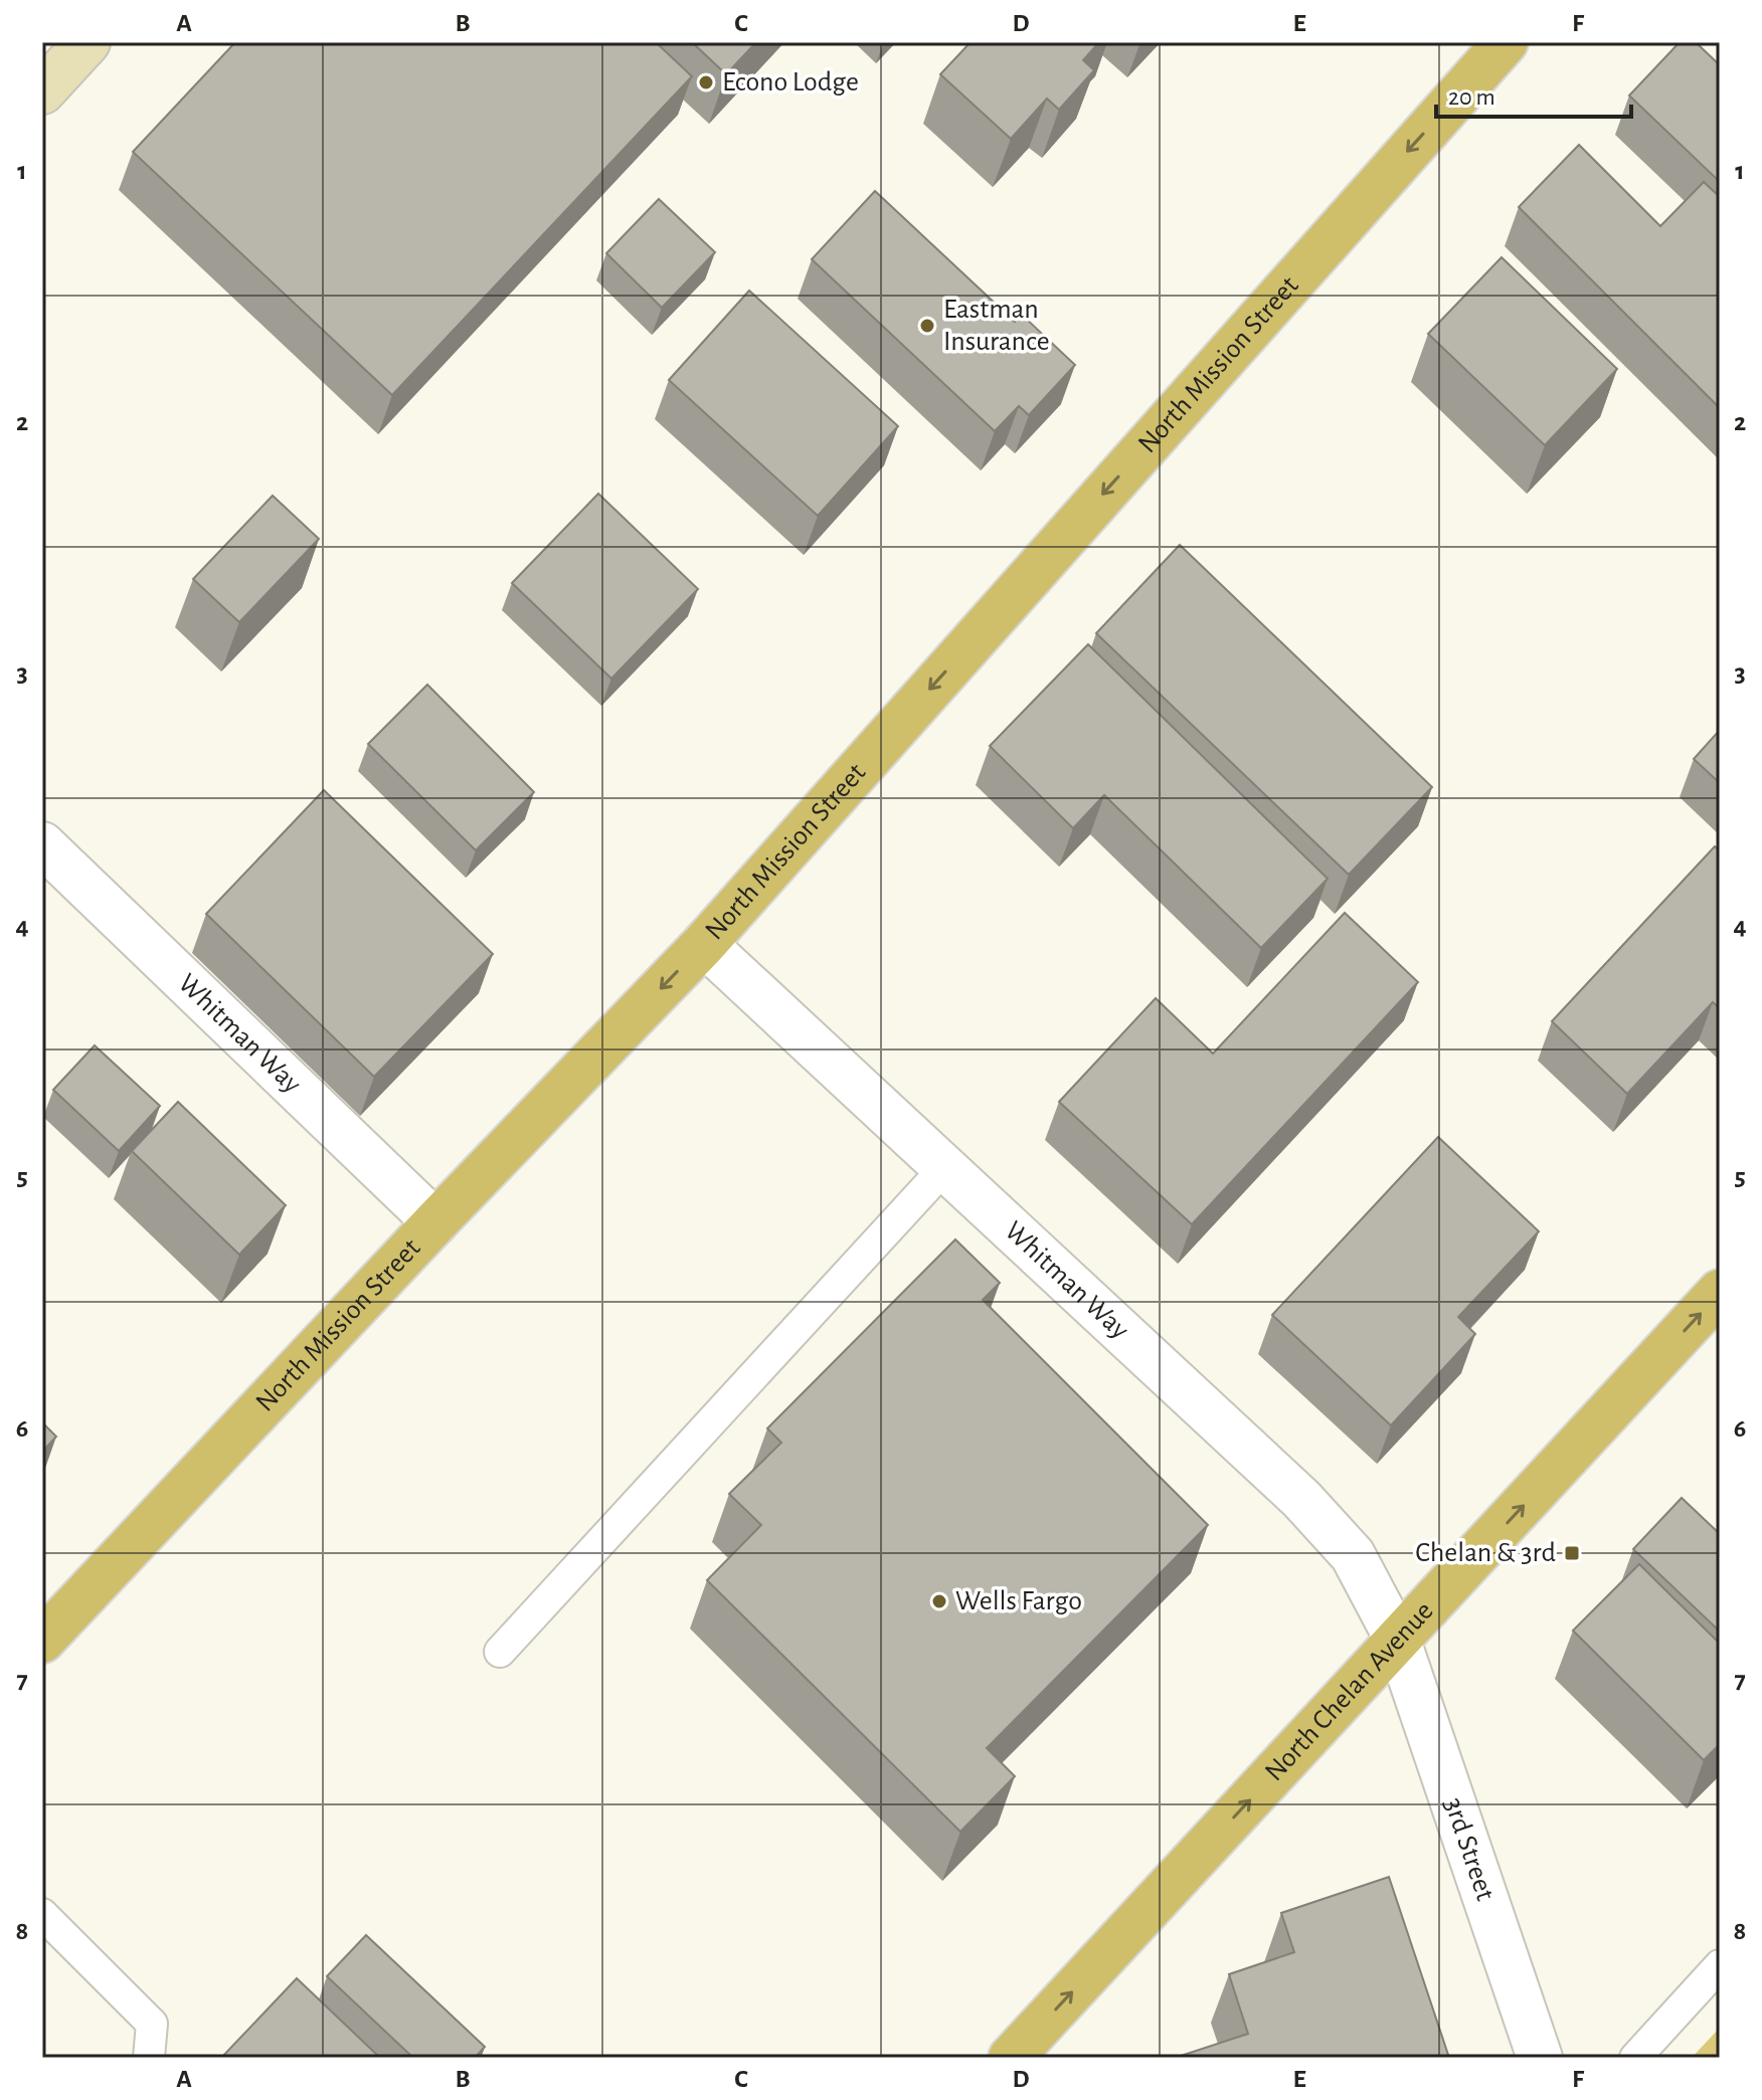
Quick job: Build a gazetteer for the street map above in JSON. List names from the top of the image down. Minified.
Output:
{"streets":{"main road":["North Mission Street","North Chelan Avenue"],"street":["Whitman Way","3rd Street"]},"crossings":[["North Mission Street","Whitman Way"],["Whitman Way","North Chelan Avenue"],["Whitman Way","3rd Street"],["North Chelan Avenue","3rd Street"]],"one_way":["North Mission Street","North Chelan Avenue"],"places":{"other":["Econo Lodge","Eastman Insurance","Wells Fargo"],"transit":["Chelan & 3rd"]},"scale_bar":"20 m","grid":{"columns":["A","B","C","D","E","F"],"rows":["1","2","3","4","5","6","7","8"]}}
